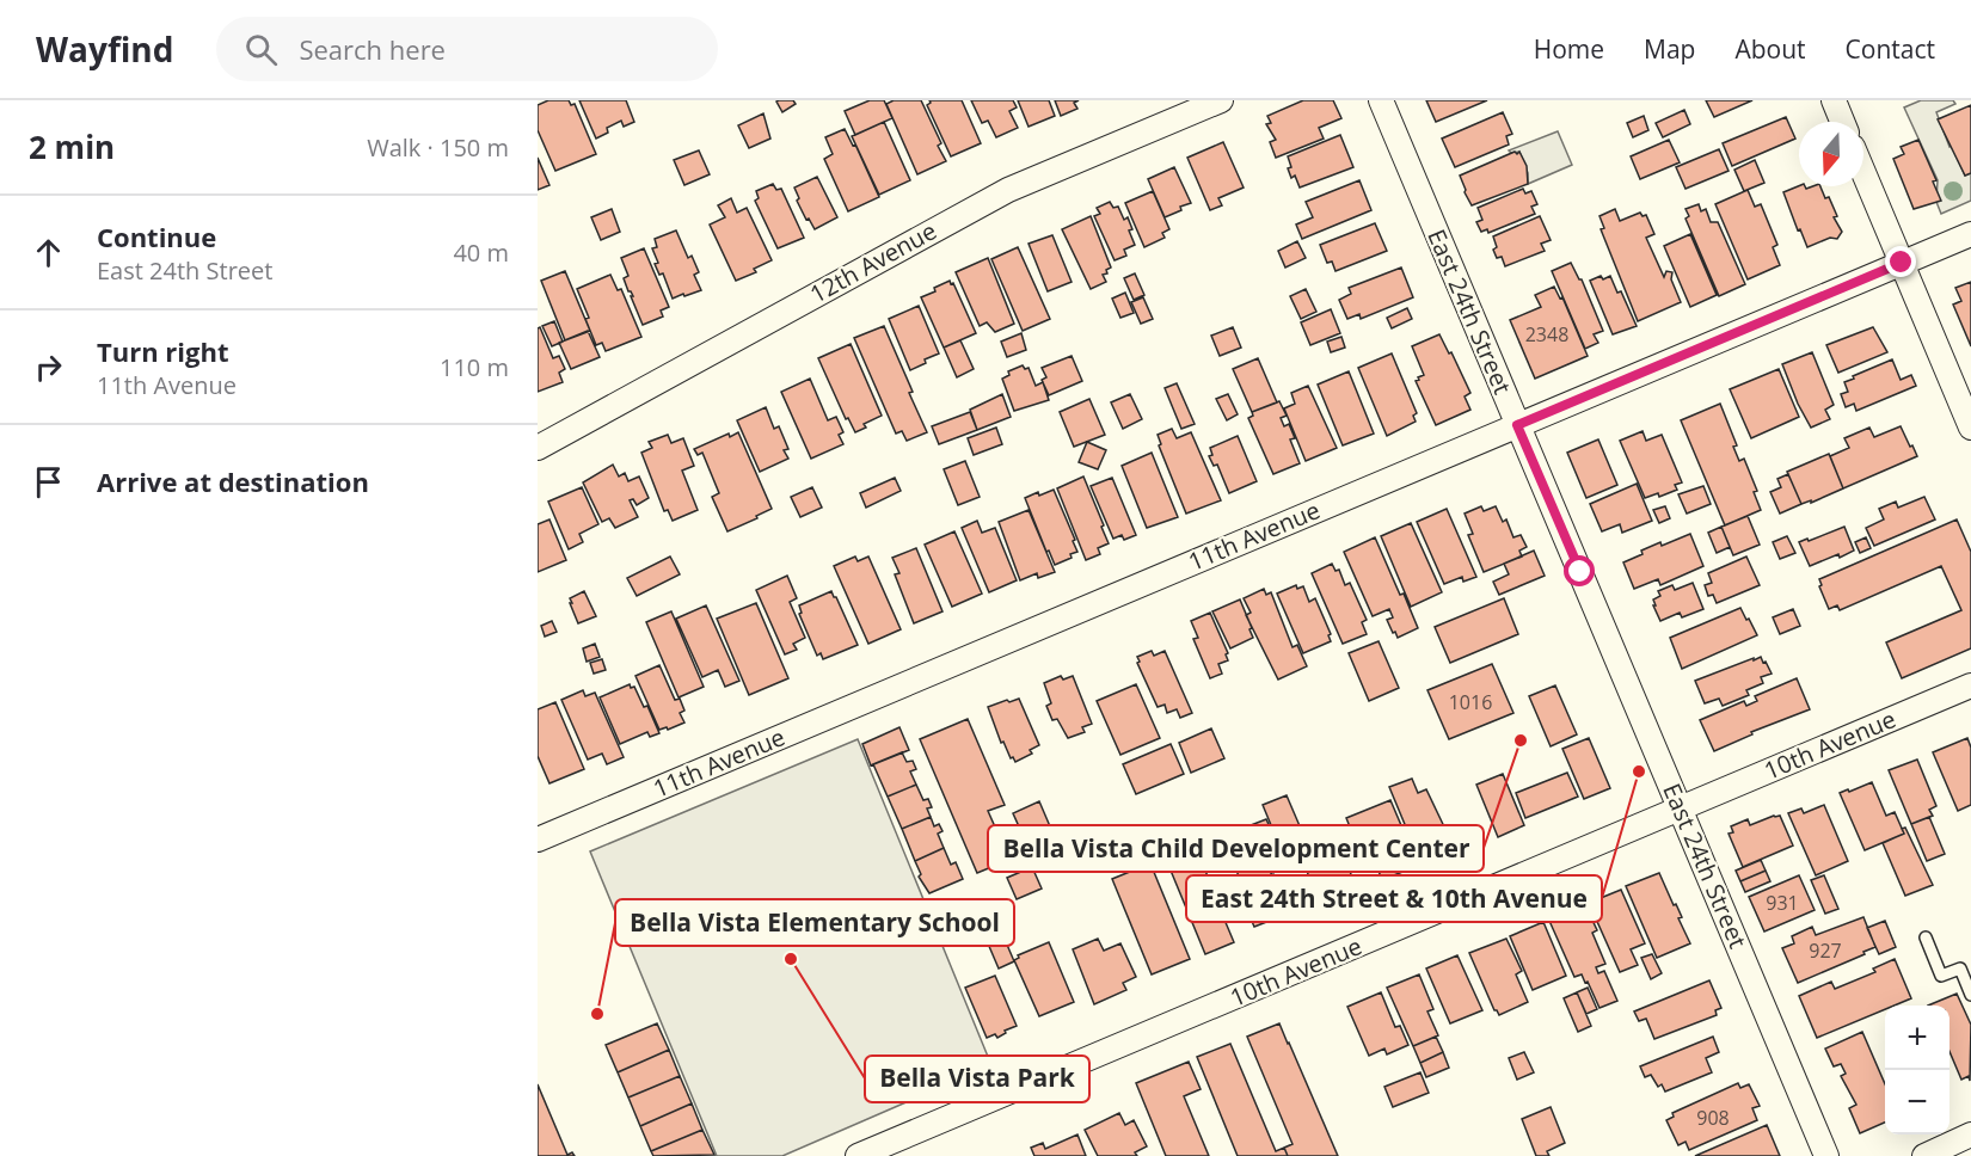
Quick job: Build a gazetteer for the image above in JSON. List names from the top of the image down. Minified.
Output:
{"streets":{"street":["12th Avenue","East 24th Street","11th Avenue","10th Avenue"]},"crossings":[["East 24th Street","11th Avenue"],["East 24th Street","10th Avenue"]],"places":["Bella Vista Child Development Center","East 24th Street & 10th Avenue","Bella Vista Park","Bella Vista Elementary School"],"house_numbers":["2348","1016","931","927","908"],"north":"bottom","page":{"header":"Wayfind","search":"Search here","nav":["Home","Map","About","Contact"],"heading":["2 min","Walk · 150 m"],"list":[["Continue","East 24th Street","40 m"],["Turn right","11th Avenue","110 m"],"Arrive at destination"],"map_buttons":["+","−"]}}
